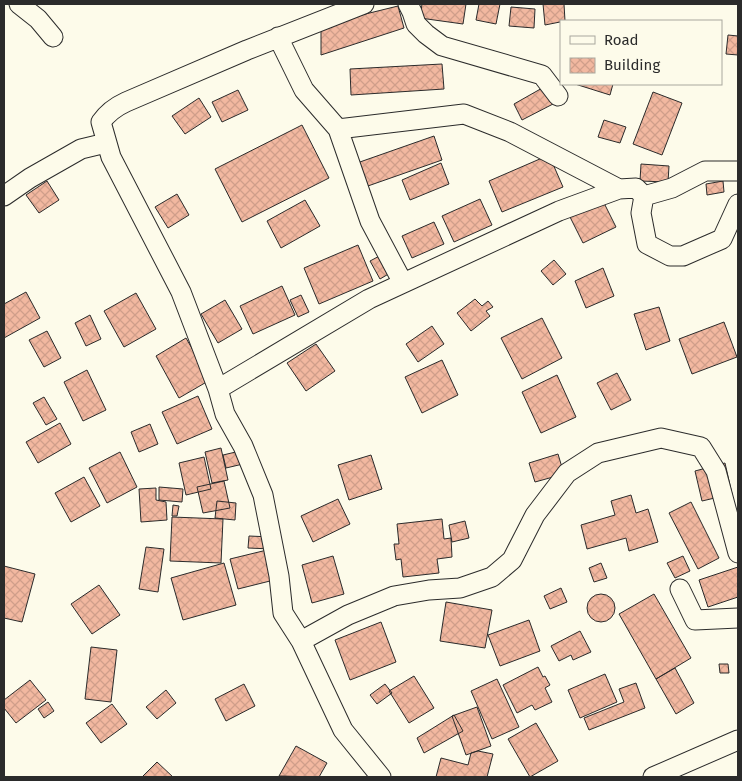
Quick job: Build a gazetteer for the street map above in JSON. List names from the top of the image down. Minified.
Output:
{"legend":["Road","Building"]}
